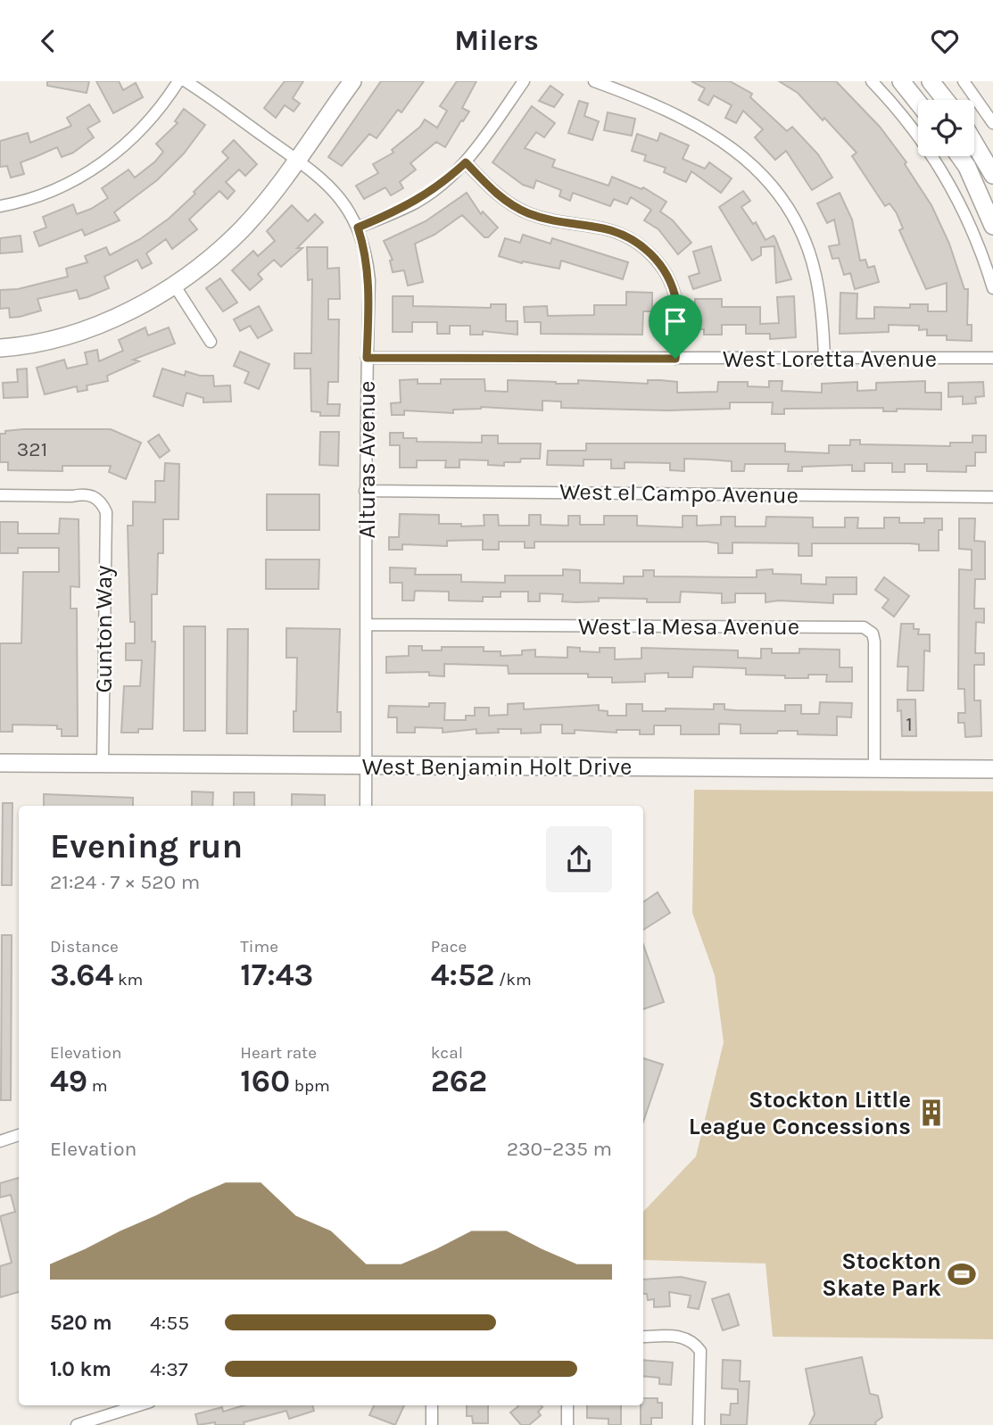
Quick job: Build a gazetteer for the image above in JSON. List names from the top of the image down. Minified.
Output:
{"streets":{"main road":["West Benjamin Holt Drive"],"street":["West Loretta Avenue","Alturas Avenue","West el Campo Avenue","West la Mesa Avenue","Gunton Way"]},"crossings":[["West Loretta Avenue","Alturas Avenue"],["Alturas Avenue","West el Campo Avenue"],["Alturas Avenue","West la Mesa Avenue"],["Alturas Avenue","West Benjamin Holt Drive"],["West la Mesa Avenue","West Benjamin Holt Drive"],["Gunton Way","West Benjamin Holt Drive"]],"places":{"building":["Stockton Little League Concessions"],"sports":["Stockton Skate Park"]},"house_numbers":["321","1"],"page":{"header":"Milers","heading":["Evening run","21:24 · 7 × 520 m"],"stats":[["Distance","3.64 km"],["Time","17:43"],["Pace","4:52 /km"],["Elevation","49 m"],["Heart rate","160 bpm"],["kcal","262"]],"chart":["Elevation","230–235 m"],"list":[{"name":"520 m","note":"4:55"},{"name":"1.0 km","note":"4:37"}]}}
